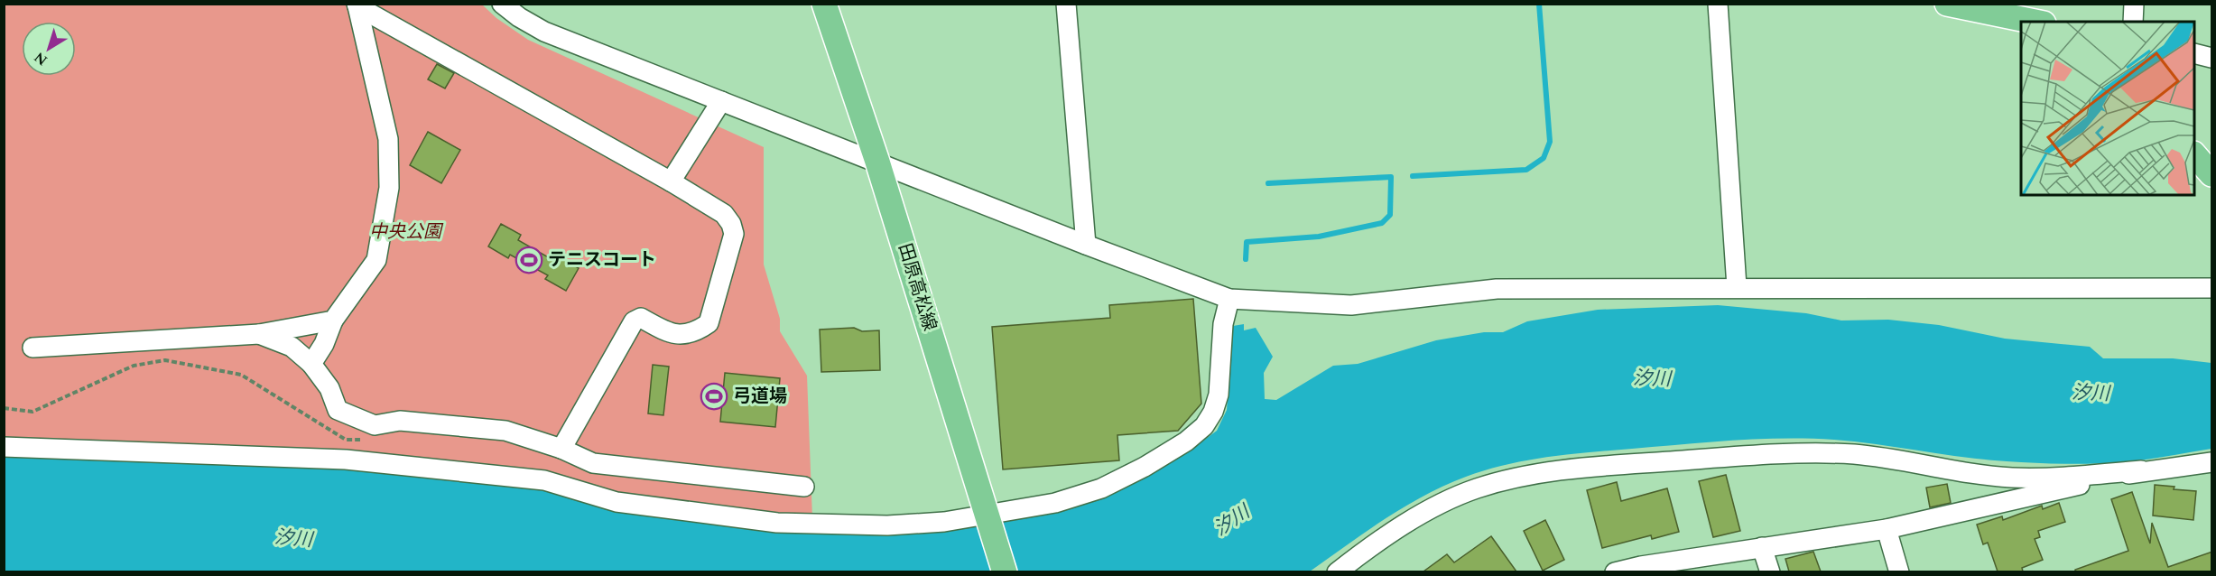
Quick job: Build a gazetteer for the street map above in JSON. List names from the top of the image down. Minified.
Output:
{"streets":{"main road":["田原高松線"]},"water":["汐川"],"parks":["中央公園"],"places":{"sports":["テニスコート","弓道場"]},"north":"bottom left"}
